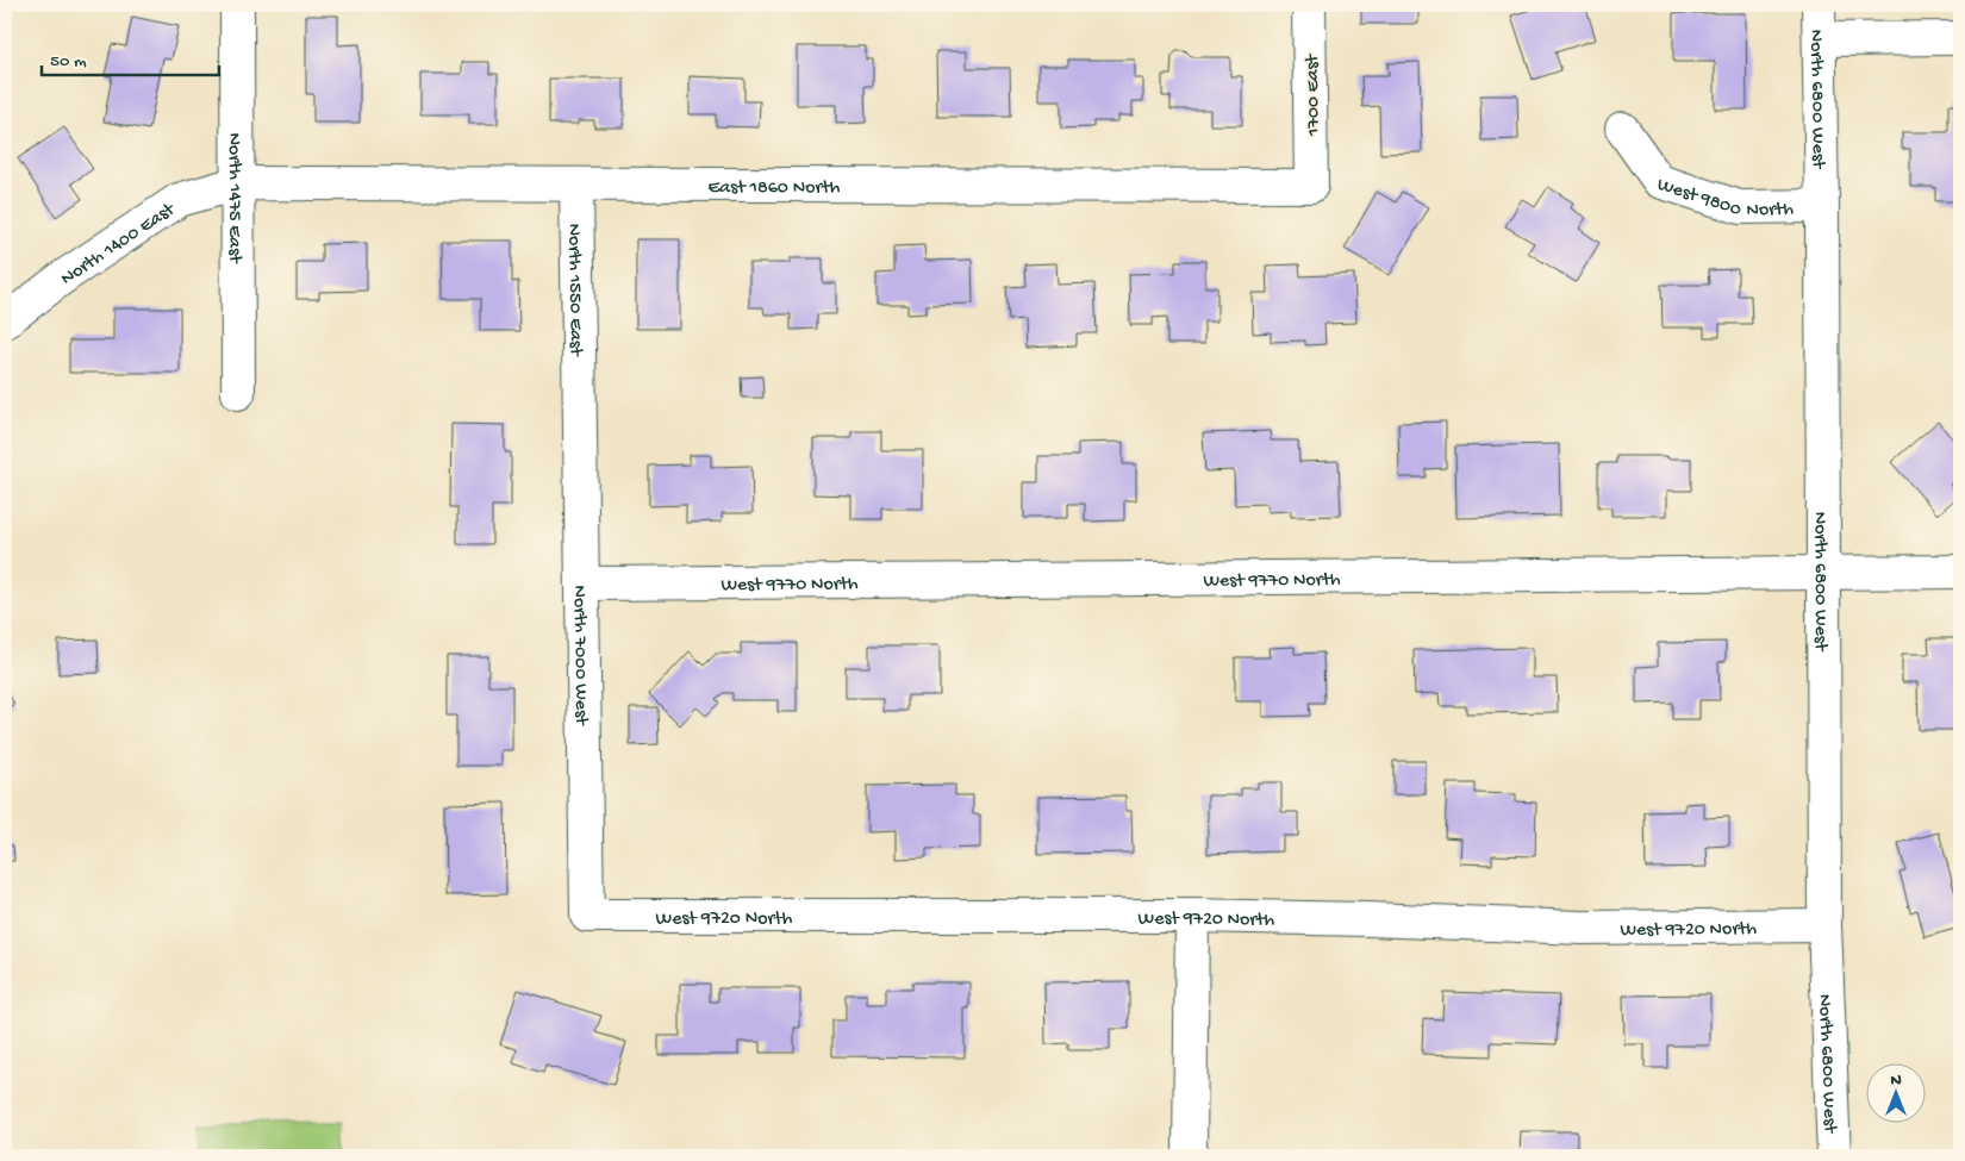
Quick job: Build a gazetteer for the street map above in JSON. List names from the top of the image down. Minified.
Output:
{"streets":{"street":["1700 East","North 6800 West","East 1860 North","West 9800 North","North 1475 East","North 1400 East","North 1550 East","West 9770 North","North 7000 West","West 9720 North"]},"crossings":[["1700 East","East 1860 North"],["North 6800 West","West 9800 North"],["North 6800 West","West 9770 North"],["North 6800 West","West 9720 North"],["East 1860 North","North 1475 East"],["East 1860 North","North 1400 East"],["East 1860 North","North 1550 East"],["North 1475 East","North 1400 East"],["North 1550 East","North 7000 West"],["West 9770 North","North 7000 West"],["North 7000 West","West 9720 North"]],"scale_bar":"50 m","north":"top"}
